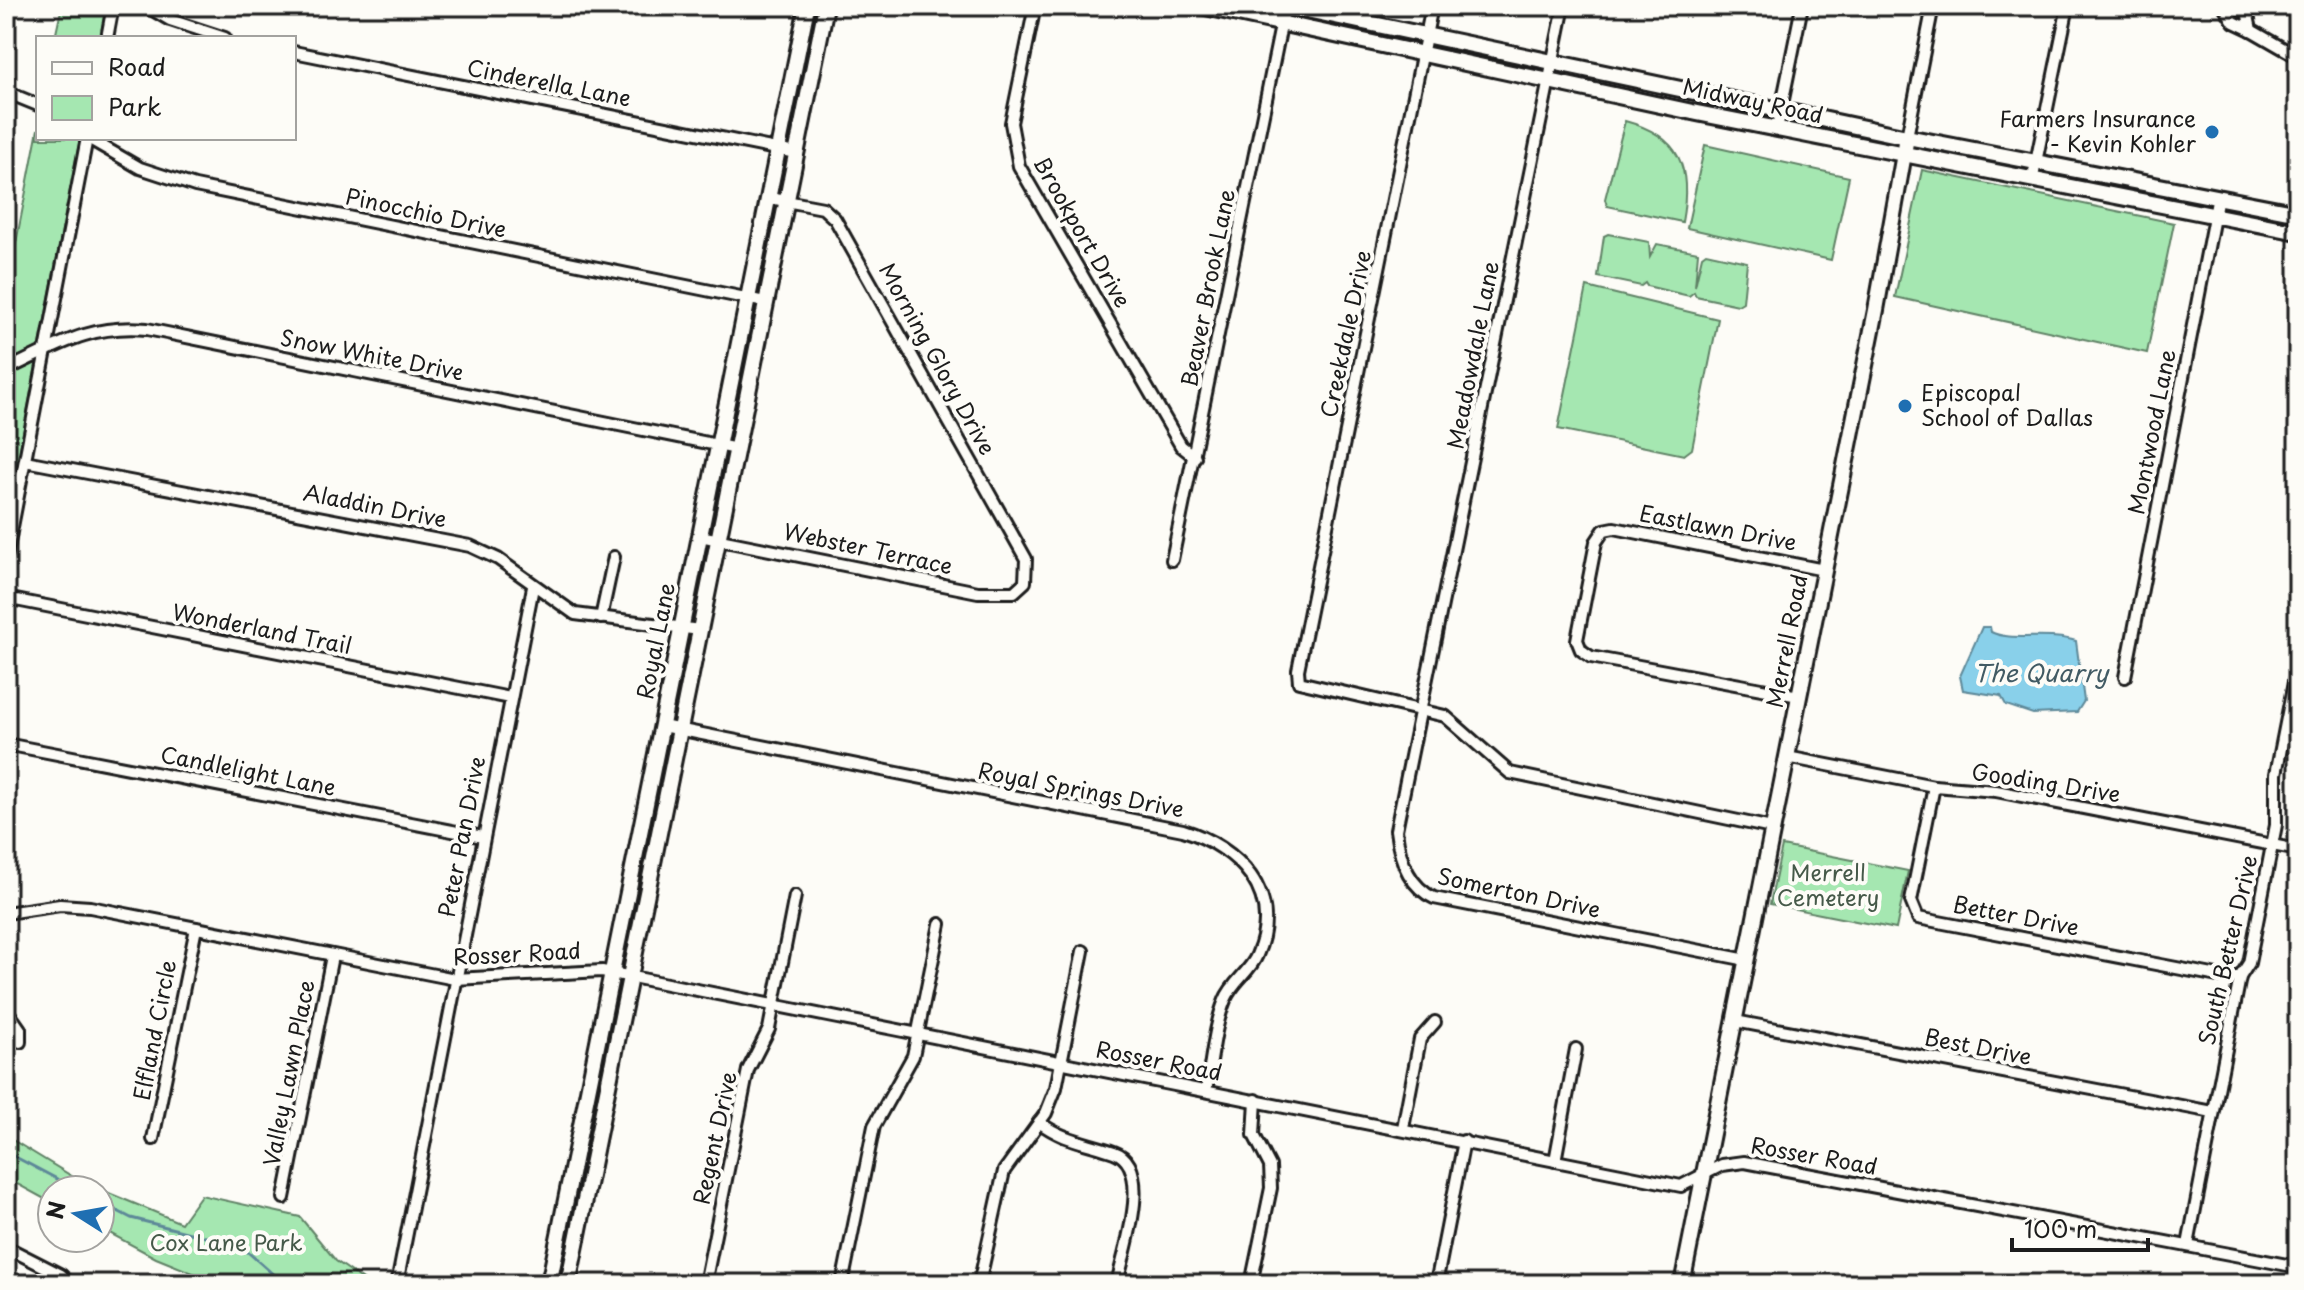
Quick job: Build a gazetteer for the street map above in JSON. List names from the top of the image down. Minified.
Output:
{"streets":{"main road":["Midway Road","Royal Lane","Merrell Road"],"street":["Cinderella Lane","Pinocchio Drive","Brookport Drive","Beaver Brook Lane","Creekdale Drive","Snow White Drive","Meadowdale Lane","Morning Glory Drive","Montwood Lane","Aladdin Drive","Eastlawn Drive","Webster Terrace","Wonderland Trail","Candlelight Lane","Gooding Drive","Royal Springs Drive","Peter Pan Drive","Somerton Drive","Better Drive","South Better Drive","Rosser Road","Elfland Circle","Best Drive","Valley Lawn Place","Regent Drive"]},"crossings":[["Cinderella Lane","Royal Lane"],["Midway Road","Beaver Brook Lane"],["Midway Road","Creekdale Drive"],["Midway Road","Meadowdale Lane"],["Midway Road","Montwood Lane"],["Midway Road","Merrell Road"],["Pinocchio Drive","Royal Lane"],["Brookport Drive","Beaver Brook Lane"],["Creekdale Drive","Meadowdale Lane"],["Creekdale Drive","Somerton Drive"],["Snow White Drive","Royal Lane"],["Meadowdale Lane","Somerton Drive"],["Morning Glory Drive","Webster Terrace"],["Morning Glory Drive","Royal Lane"],["Aladdin Drive","Royal Lane"],["Aladdin Drive","Peter Pan Drive"],["Eastlawn Drive","Merrell Road"],["Webster Terrace","Royal Lane"],["Wonderland Trail","Peter Pan Drive"],["Royal Lane","Royal Springs Drive"],["Royal Lane","Rosser Road"],["Merrell Road","Gooding Drive"],["Merrell Road","Somerton Drive"],["Merrell Road","Rosser Road"],["Merrell Road","Best Drive"],["Candlelight Lane","Peter Pan Drive"],["Gooding Drive","Better Drive"],["Gooding Drive","South Better Drive"],["Royal Springs Drive","Rosser Road"],["Peter Pan Drive","Rosser Road"],["Better Drive","South Better Drive"],["South Better Drive","Rosser Road"],["South Better Drive","Best Drive"],["Rosser Road","Elfland Circle"],["Rosser Road","Valley Lawn Place"],["Rosser Road","Regent Drive"]],"water":["The Quarry"],"parks":["Merrell Cemetery","Cox Lane Park"],"places":["Farmers Insurance - Kevin Kohler","Episcopal School of Dallas"],"legend":["Road","Park"],"scale_bar":"100 m","north":"left"}
